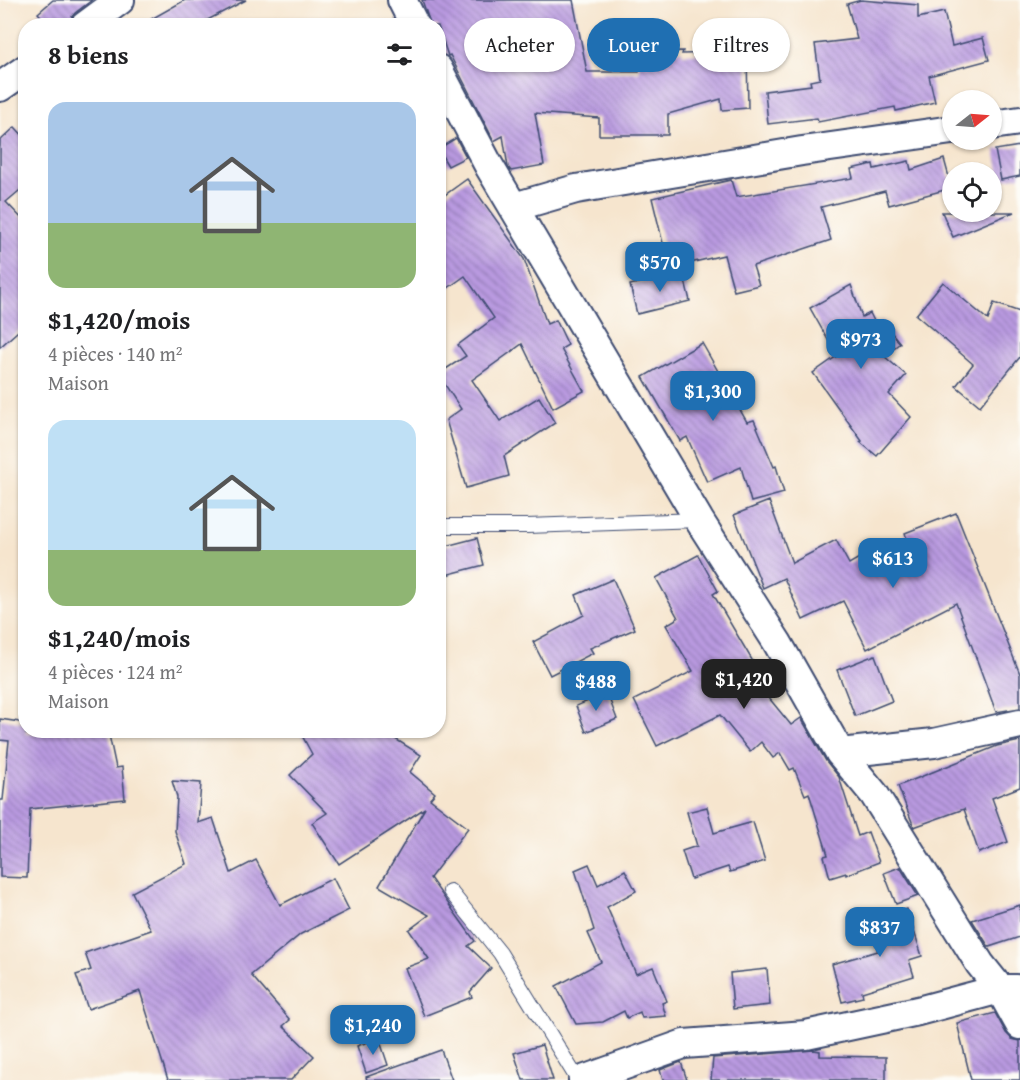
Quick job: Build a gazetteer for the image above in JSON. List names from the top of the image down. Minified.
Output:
{"north":"right","page":{"chip":["Acheter","Louer","Filtres"],"heading":"8 biens","list":[{"name":"$1,420/mois","note":"4 pièces · 140 m² · Maison"},{"name":"$1,240/mois","note":"4 pièces · 124 m² · Maison"}],"price":["$570","$973","$1,300","$613","$1,420","$488","$837","$1,240"]}}
